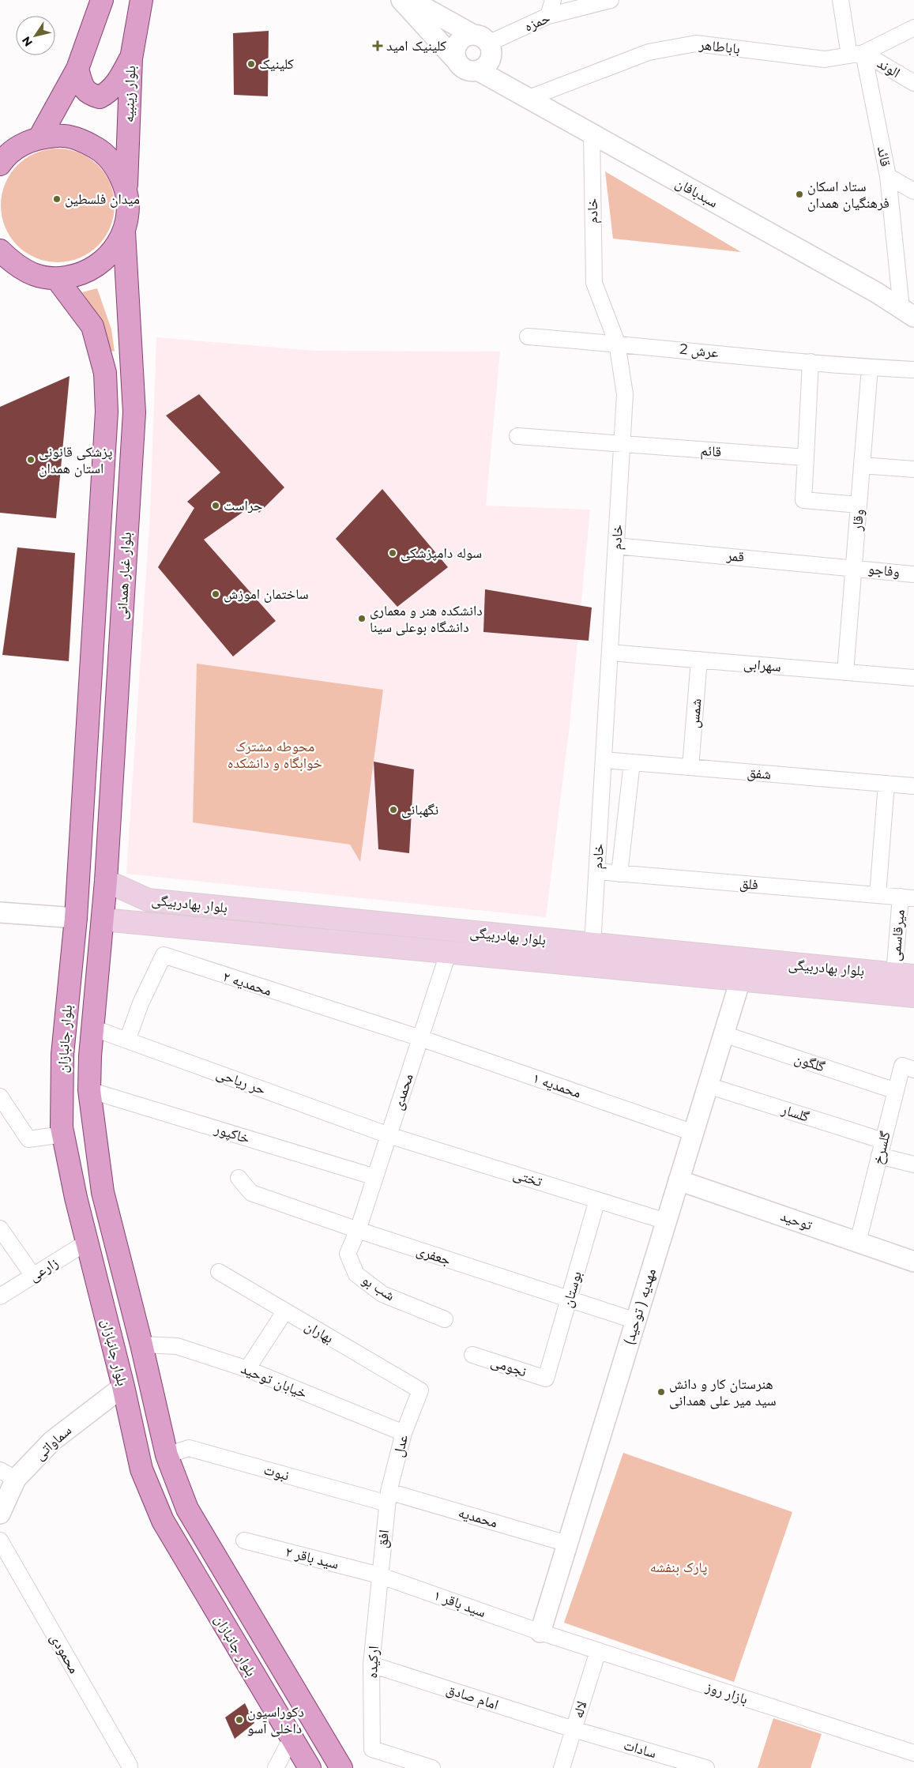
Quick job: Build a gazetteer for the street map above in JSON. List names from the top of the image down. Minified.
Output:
{"streets":{"main road":["بلوار زینبیه","بلوار غبار همدانی","بلوار بهادربیگی","بلوار جانبازان"],"street":["حمزه","باباطاهر","الوند","قائد","سبدبافان","خادم","عرش 2","قائم","وقار","قمر","وفاجو","سهرابی","شمس","شفق","فلق","میرقاسمی","محمدیه ۲","گلگون","حر ریاحی","محمدیه ۱","محمدی","گلسار","خاکپور","گلسرخ","تختی","توحید","جعفری","زارعی","شب بو","بوستان","مهدیه ( توحید)","بهاران","نجومی","خیابان توحید","سماواتی","عدل","نبوت","محمدیه","افق","سید باقر ۲","سید باقر ۱","محمودی","ارکیده","بازار روز","امام صادق","لاله","سادات"]},"crossings":[["حمزه","سبدبافان"],["باباطاهر","الوند"],["باباطاهر","قائد"],["باباطاهر","سبدبافان"],["الوند","قائد"],["قائد","سبدبافان"],["سبدبافان","خادم"],["خادم","عرش 2"],["خادم","قائم"],["خادم","قمر"],["خادم","سهرابی"],["خادم","شفق"],["خادم","فلق"],["خادم","بلوار بهادربیگی"],["عرش 2","وقار"],["وقار","قمر"],["وقار","وفاجو"],["وقار","سهرابی"],["قمر","وفاجو"],["بلوار غبار همدانی","بلوار بهادربیگی"],["بلوار غبار همدانی","بلوار جانبازان"],["سهرابی","شمس"],["شمس","شفق"],["فلق","میرقاسمی"],["بلوار بهادربیگی","میرقاسمی"],["بلوار بهادربیگی","بلوار جانبازان"],["بلوار بهادربیگی","محمدی"],["بلوار بهادربیگی","مهدیه ( توحید)"],["محمدیه ۲","حر ریاحی"],["محمدیه ۲","محمدیه ۱"],["محمدیه ۲","محمدی"],["بلوار جانبازان","حر ریاحی"],["بلوار جانبازان","خاکپور"],["بلوار جانبازان","زارعی"],["بلوار جانبازان","خیابان توحید"],["بلوار جانبازان","سماواتی"],["بلوار جانبازان","نبوت"],["گلگون","گلسرخ"],["گلگون","مهدیه ( توحید)"],["حر ریاحی","محمدی"],["حر ریاحی","تختی"],["محمدیه ۱","محمدی"],["محمدیه ۱","مهدیه ( توحید)"],["محمدی","خاکپور"],["محمدی","تختی"],["محمدی","جعفری"],["محمدی","شب بو"],["گلسار","گلسرخ"],["گلسار","مهدیه ( توحید)"],["گلسرخ","توحید"],["تختی","بوستان"],["تختی","مهدیه ( توحید)"],["توحید","مهدیه ( توحید)"],["جعفری","شب بو"],["جعفری","بوستان"],["جعفری","مهدیه ( توحید)"],["بوستان","نجومی"],["مهدیه ( توحید)","محمدیه"],["مهدیه ( توحید)","سید باقر ۱"],["مهدیه ( توحید)","بازار روز"],["بهاران","عدل"],["خیابان توحید","عدل"],["عدل","نبوت"],["عدل","محمدیه"],["عدل","افق"],["نبوت","محمدیه"],["نبوت","افق"],["محمدیه","افق"],["افق","سید باقر ۲"],["افق","سید باقر ۱"],["افق","ارکیده"],["سید باقر ۲","سید باقر ۱"],["سید باقر ۲","ارکیده"],["سید باقر ۱","ارکیده"],["سید باقر ۱","بازار روز"],["ارکیده","امام صادق"],["بازار روز","لاله"],["امام صادق","لاله"],["امام صادق","سادات"],["لاله","سادات"]],"parks":["محوطه مشترک خوابگاه و دانشکده","پارک بنفشه"],"places":{"health":["کلینیک امید"],"other":["کلینیک","ستاد اسکان فرهنگیان همدان","میدان فلسطین","پزشکی قانونی استان همدان","حراست","سوله دامپزشکی","ساختمان اموزش","دانشکده هنر و معماری دانشگاه بوعلی سینا","نگهبانی","هنرستان کار و دانش سید میر علی همدانی","دکوراسیون داخلی آسو"]},"north":"bottom left"}
